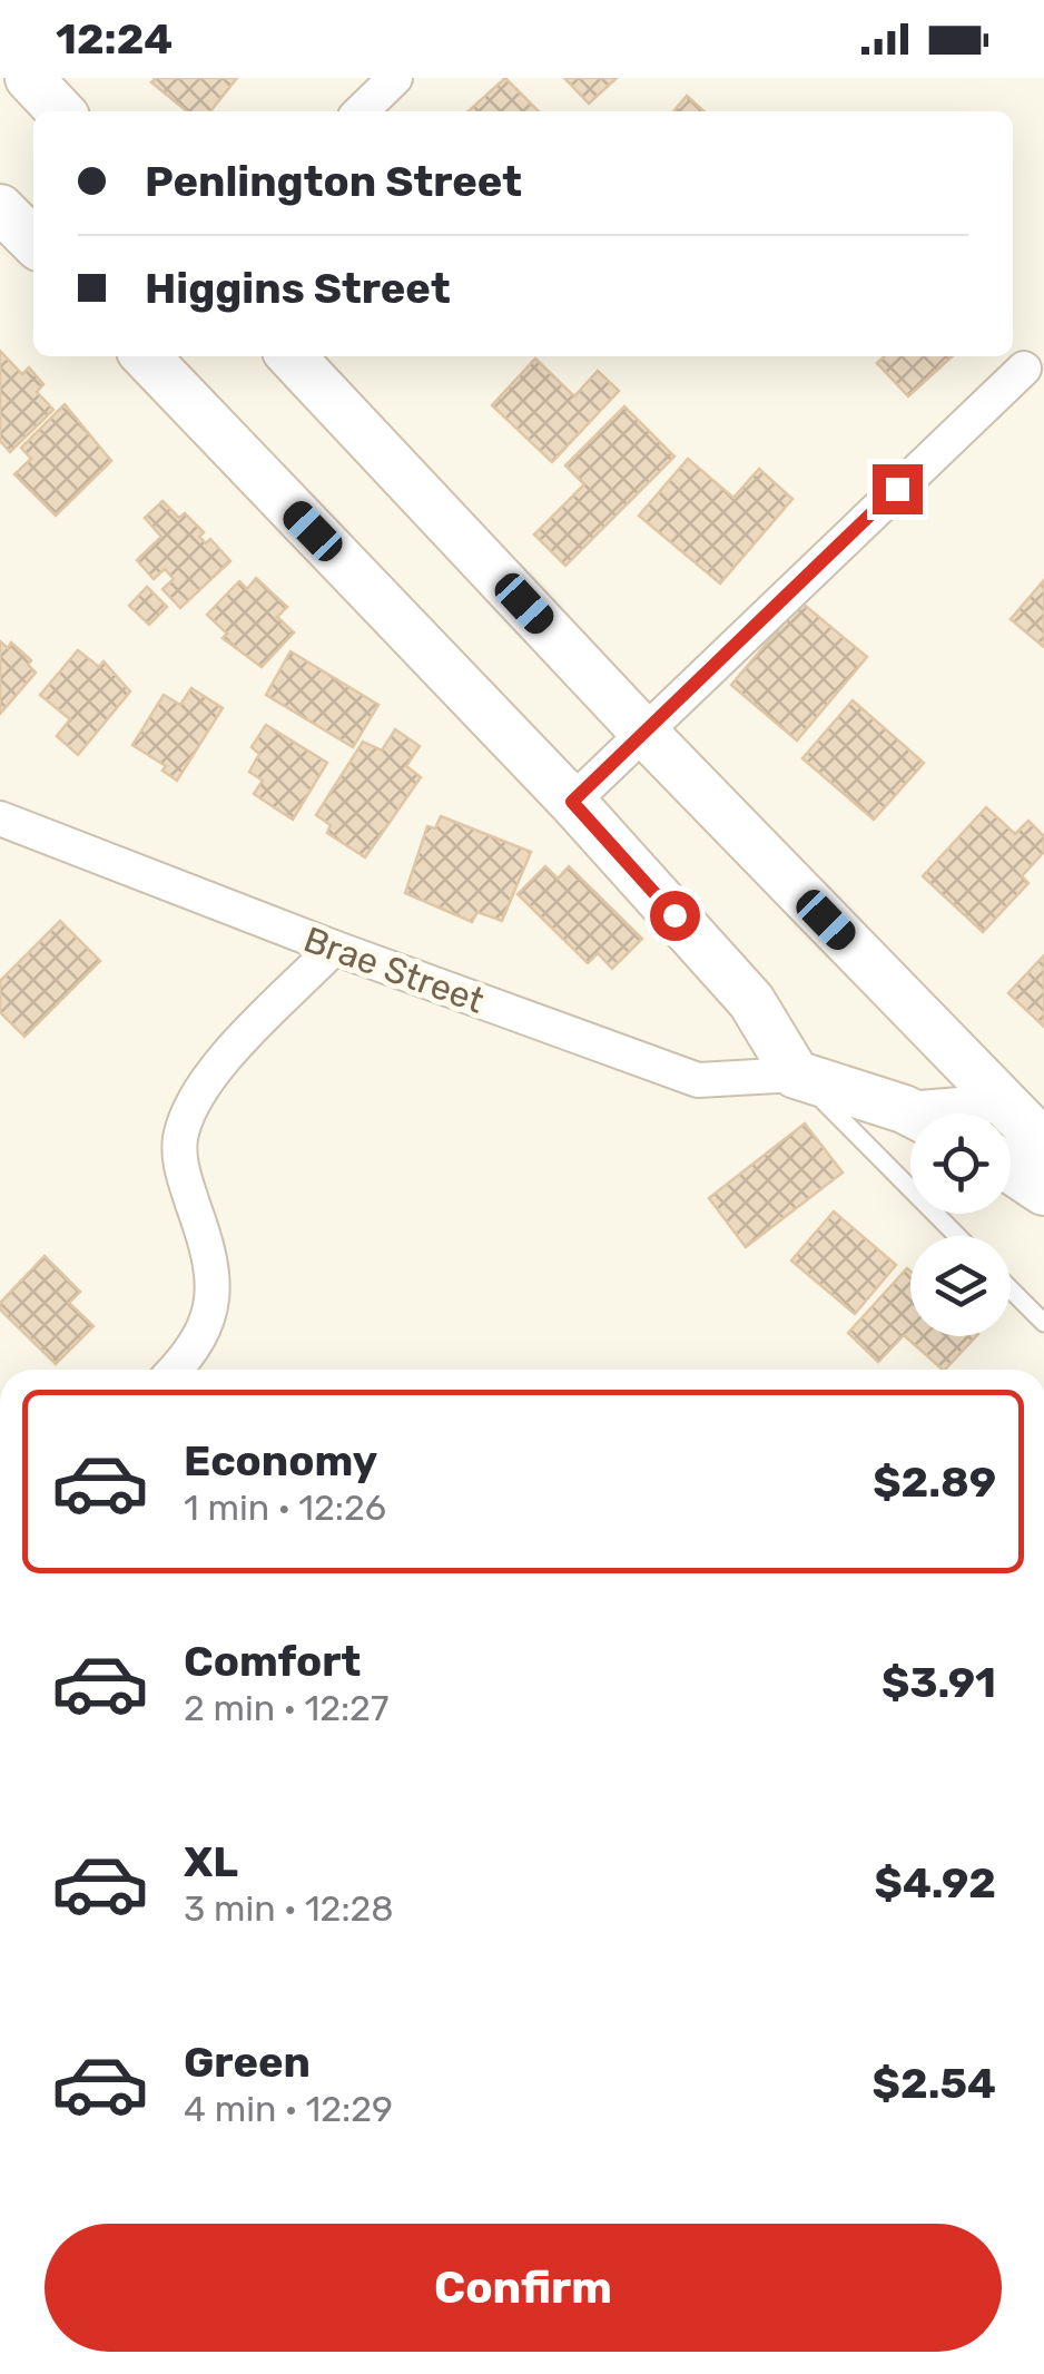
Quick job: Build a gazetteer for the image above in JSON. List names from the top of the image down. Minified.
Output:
{"streets":{"street":["Brae Street"]},"page":{"status":"12:24","banner":["Penlington Street","Higgins Street"],"list":[{"name":"Economy","note":"1 min · 12:26","value":"$2.89"},{"name":"Comfort","note":"2 min · 12:27","value":"$3.91"},{"name":"XL","note":"3 min · 12:28","value":"$4.92"},{"name":"Green","note":"4 min · 12:29","value":"$2.54"}],"buttons":"Confirm"}}
